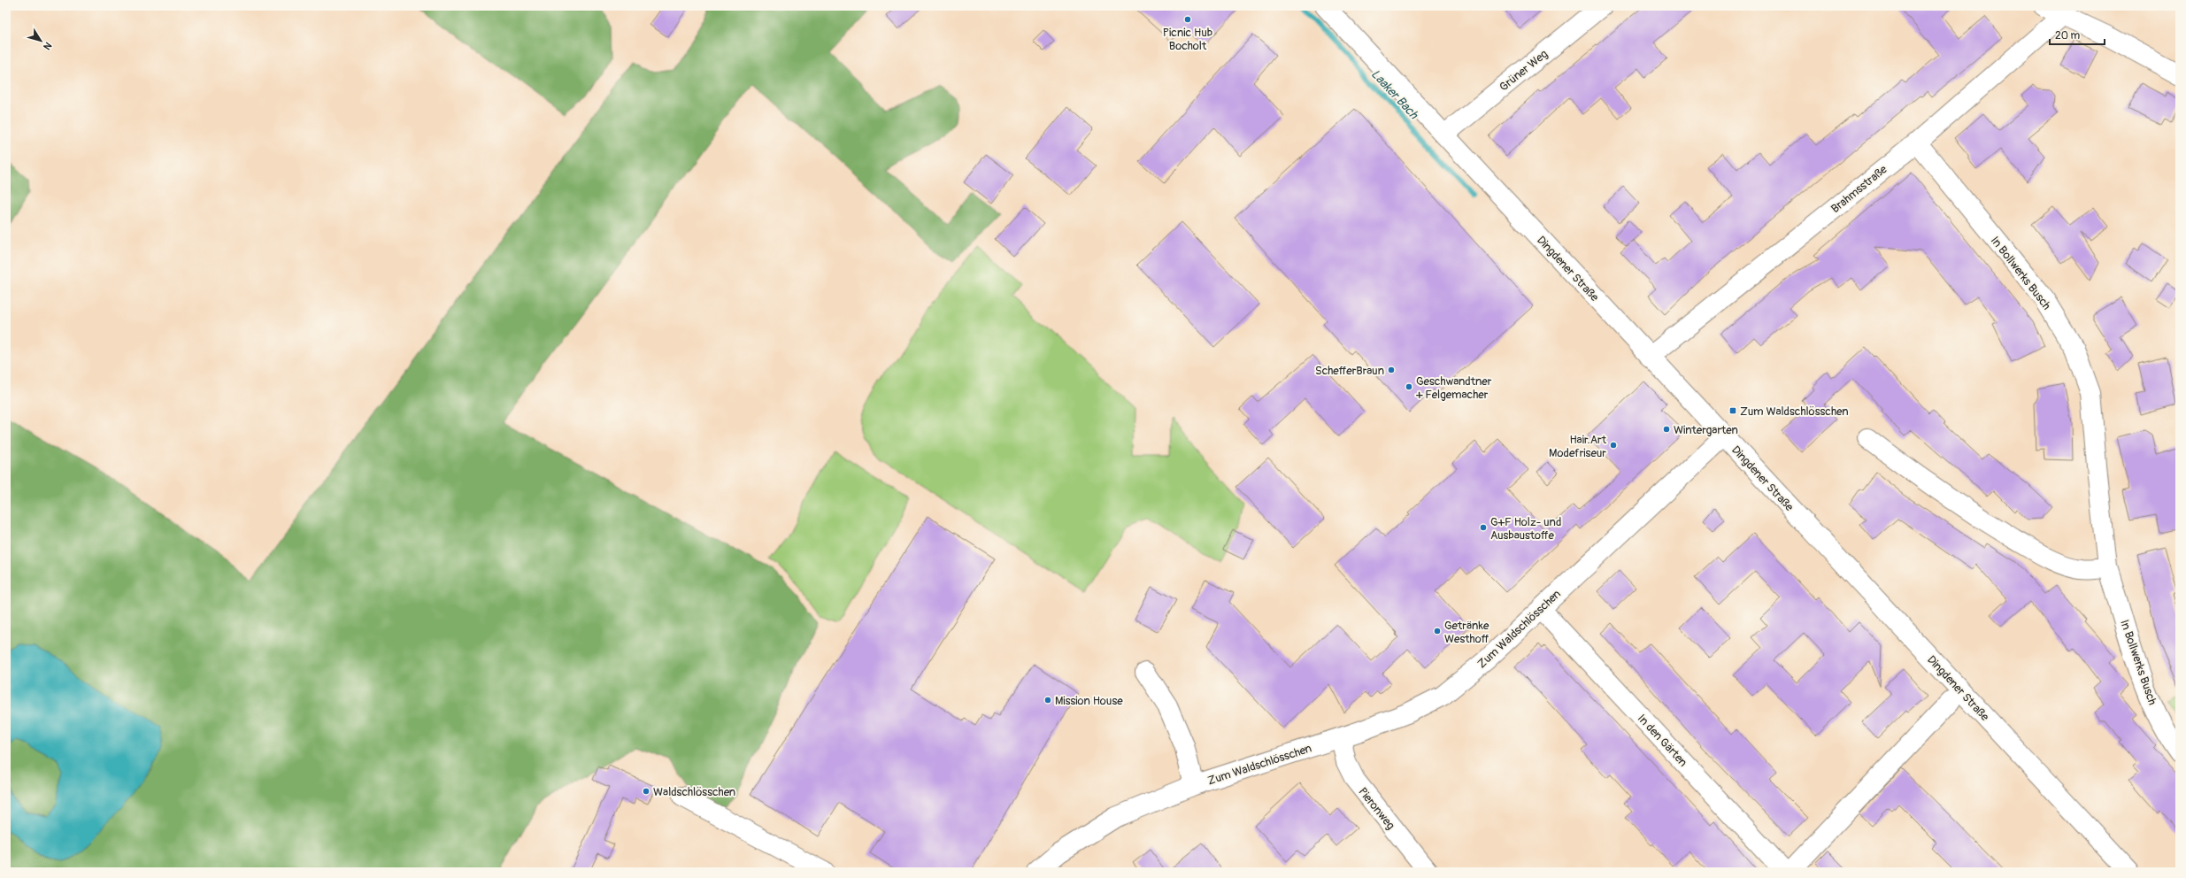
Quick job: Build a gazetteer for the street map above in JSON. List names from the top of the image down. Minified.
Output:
{"streets":{"street":["Grüner Weg","Brahmsstraße","Dingdener Straße","In Bollwerks Busch","Zum Waldschlösschen","In den Gärten","Pieronweg"]},"crossings":[["Grüner Weg","Dingdener Straße"],["Brahmsstraße","Dingdener Straße"],["Brahmsstraße","In Bollwerks Busch"],["Dingdener Straße","Zum Waldschlösschen"],["Zum Waldschlösschen","In den Gärten"],["Zum Waldschlösschen","Pieronweg"]],"water":["Laaker Bach"],"places":{"other":["Picnic Hub Bocholt","SchefferBraun","Geschwandtner + Felgemacher","Wintergarten","Hair.Art Modefriseur","G+F Holz- und Ausbaustoffe","Getränke Westhoff","Mission House","Waldschlösschen"],"transit":["Zum Waldschlösschen"]},"scale_bar":"20 m","north":"bottom right"}
